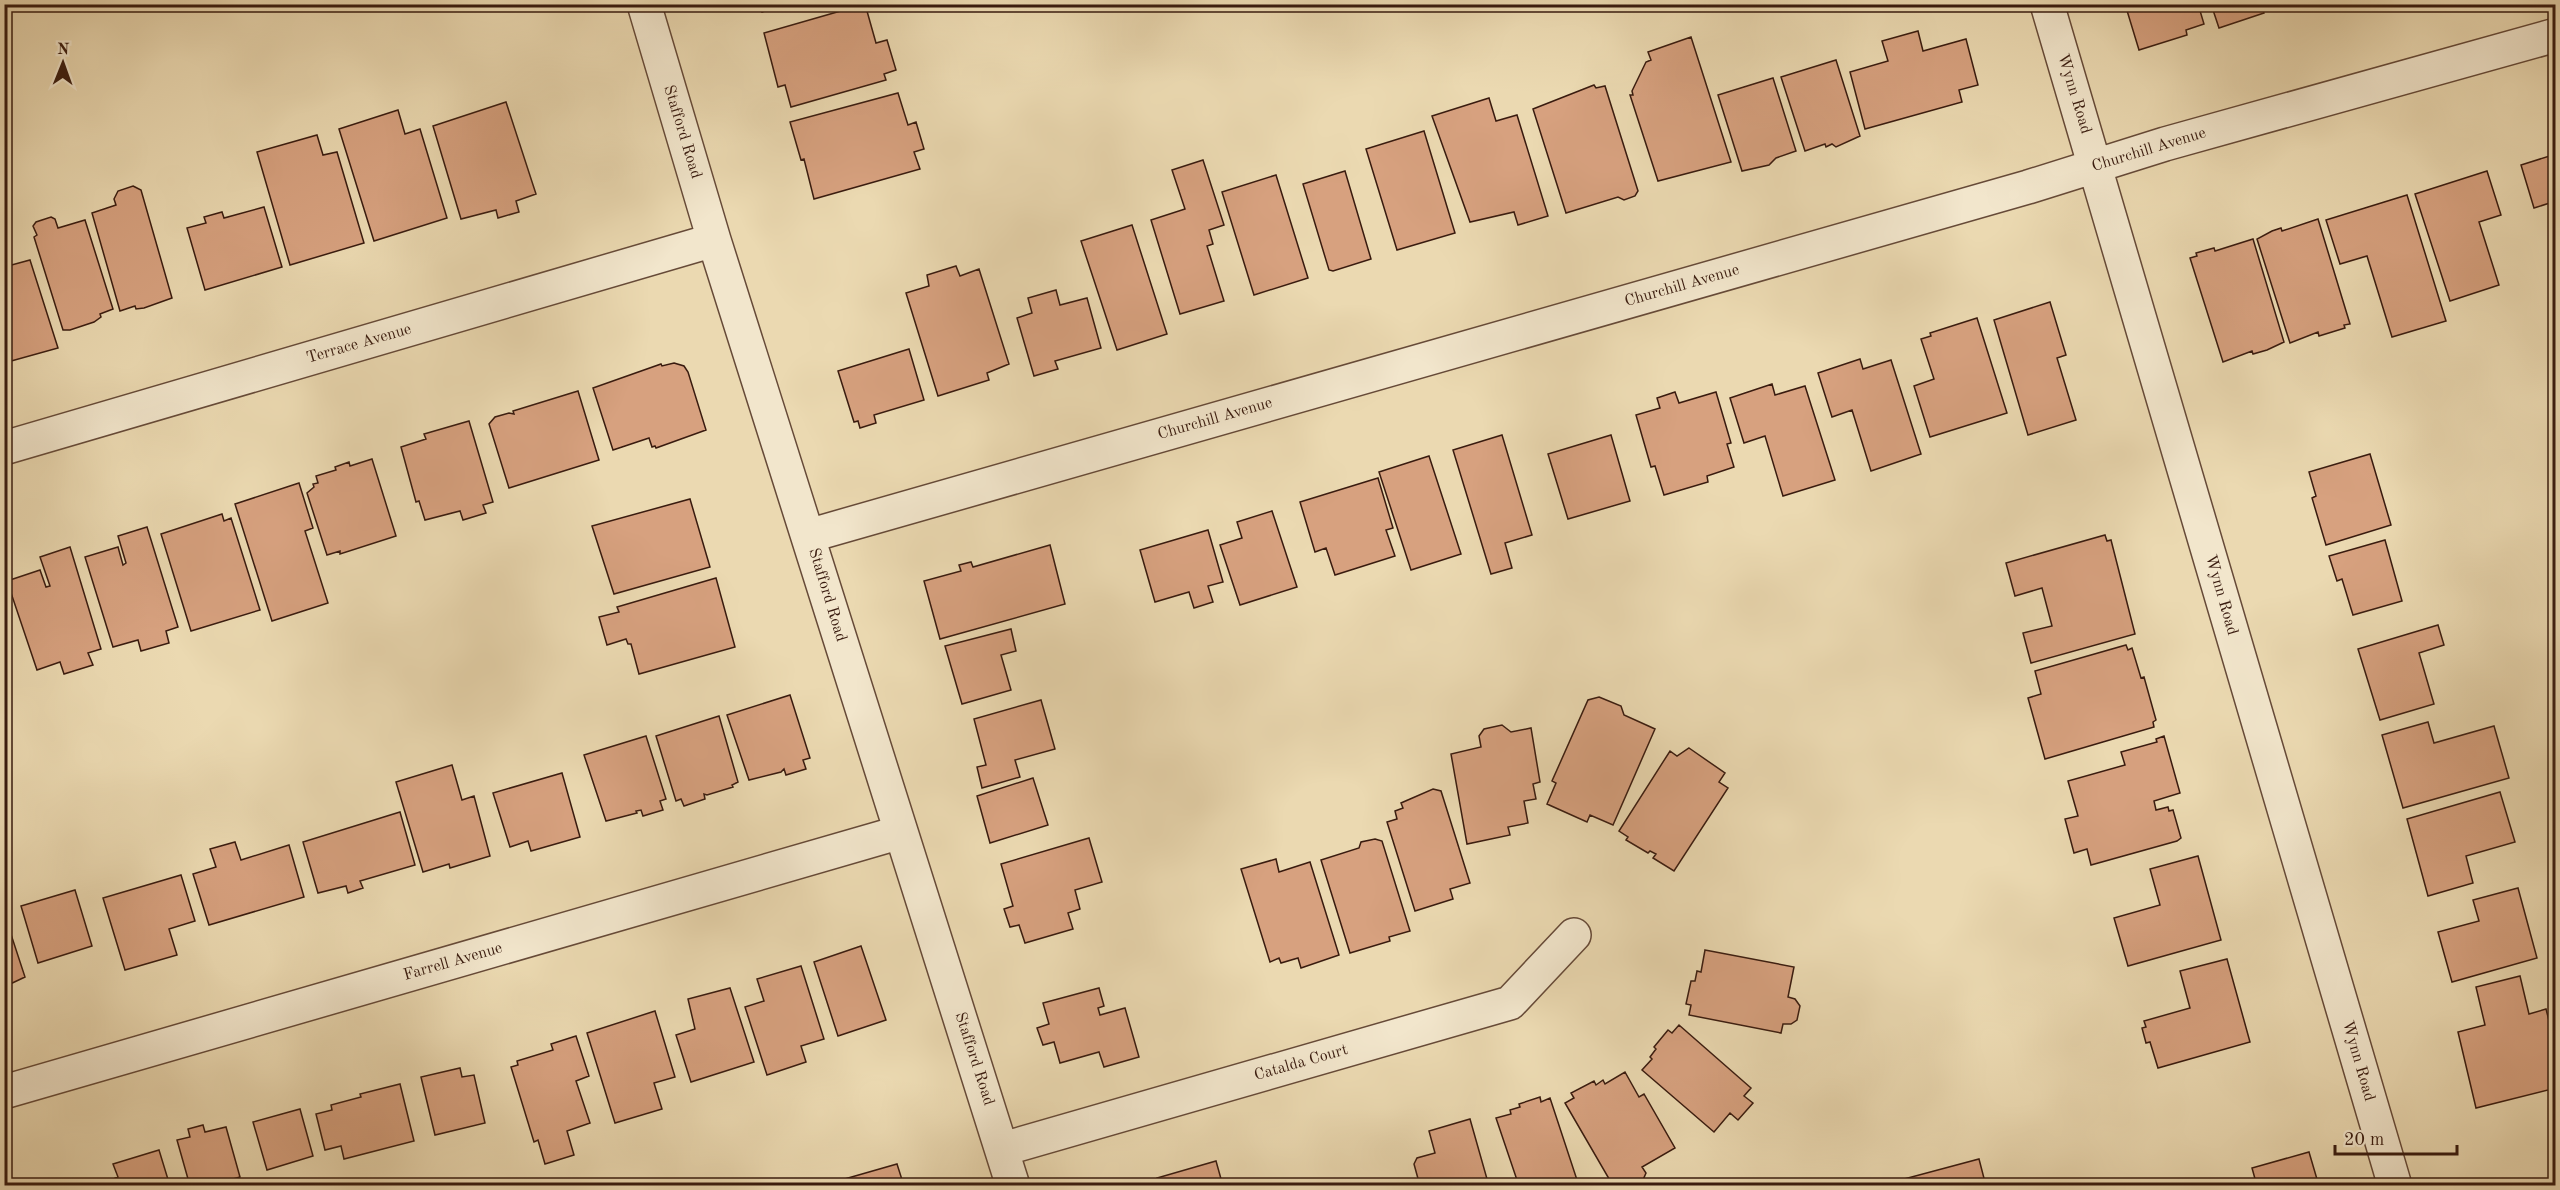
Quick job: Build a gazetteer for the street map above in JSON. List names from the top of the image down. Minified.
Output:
{"streets":{"street":["Wynn Road","Stafford Road","Churchill Avenue","Terrace Avenue","Farrell Avenue","Catalda Court"]},"crossings":[["Wynn Road","Churchill Avenue"],["Stafford Road","Churchill Avenue"],["Stafford Road","Terrace Avenue"],["Stafford Road","Farrell Avenue"],["Stafford Road","Catalda Court"]],"scale_bar":"20 m","north":"top"}
